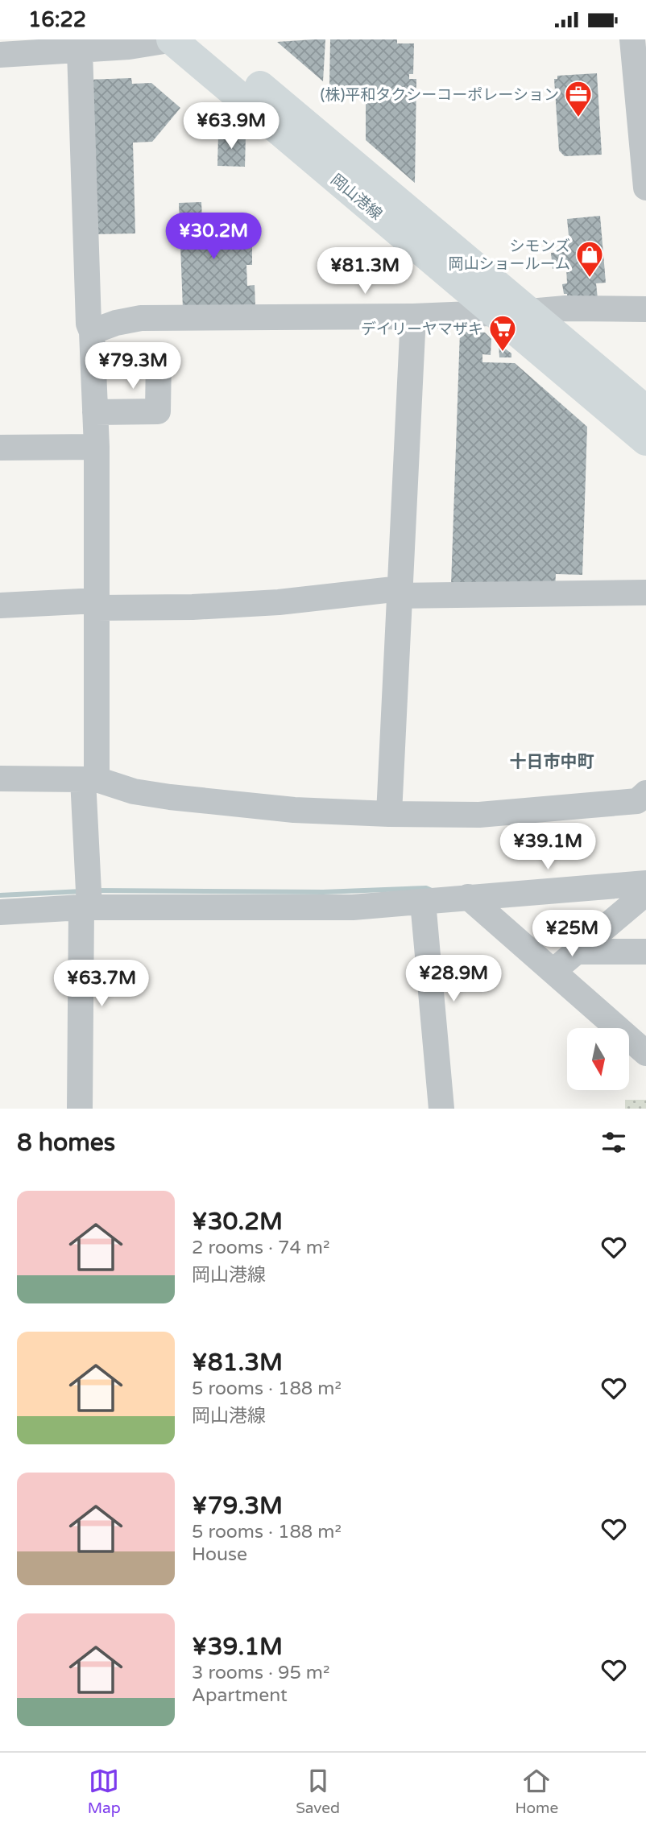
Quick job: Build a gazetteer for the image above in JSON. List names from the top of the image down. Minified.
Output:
{"streets":{"main road":["岡山港線"]},"districts":["十日市中町"],"places":{"office":["(株)平和タクシーコーポレーション"],"shop":["シモンズ 岡山ショールーム"],"supermarket":["デイリーヤマザキ"]},"north":"bottom","page":{"status":"16:22","price":["¥63.9M","¥30.2M","¥81.3M","¥79.3M","¥39.1M","¥25M","¥28.9M","¥63.7M"],"heading":"8 homes","list":[{"name":"¥30.2M","note":"2 rooms · 74 m² · 岡山港線"},{"name":"¥81.3M","note":"5 rooms · 188 m² · 岡山港線"},{"name":"¥79.3M","note":"5 rooms · 188 m² · House"},{"name":"¥39.1M","note":"3 rooms · 95 m² · Apartment"}],"tabs":["Map","Saved","Home"]}}
